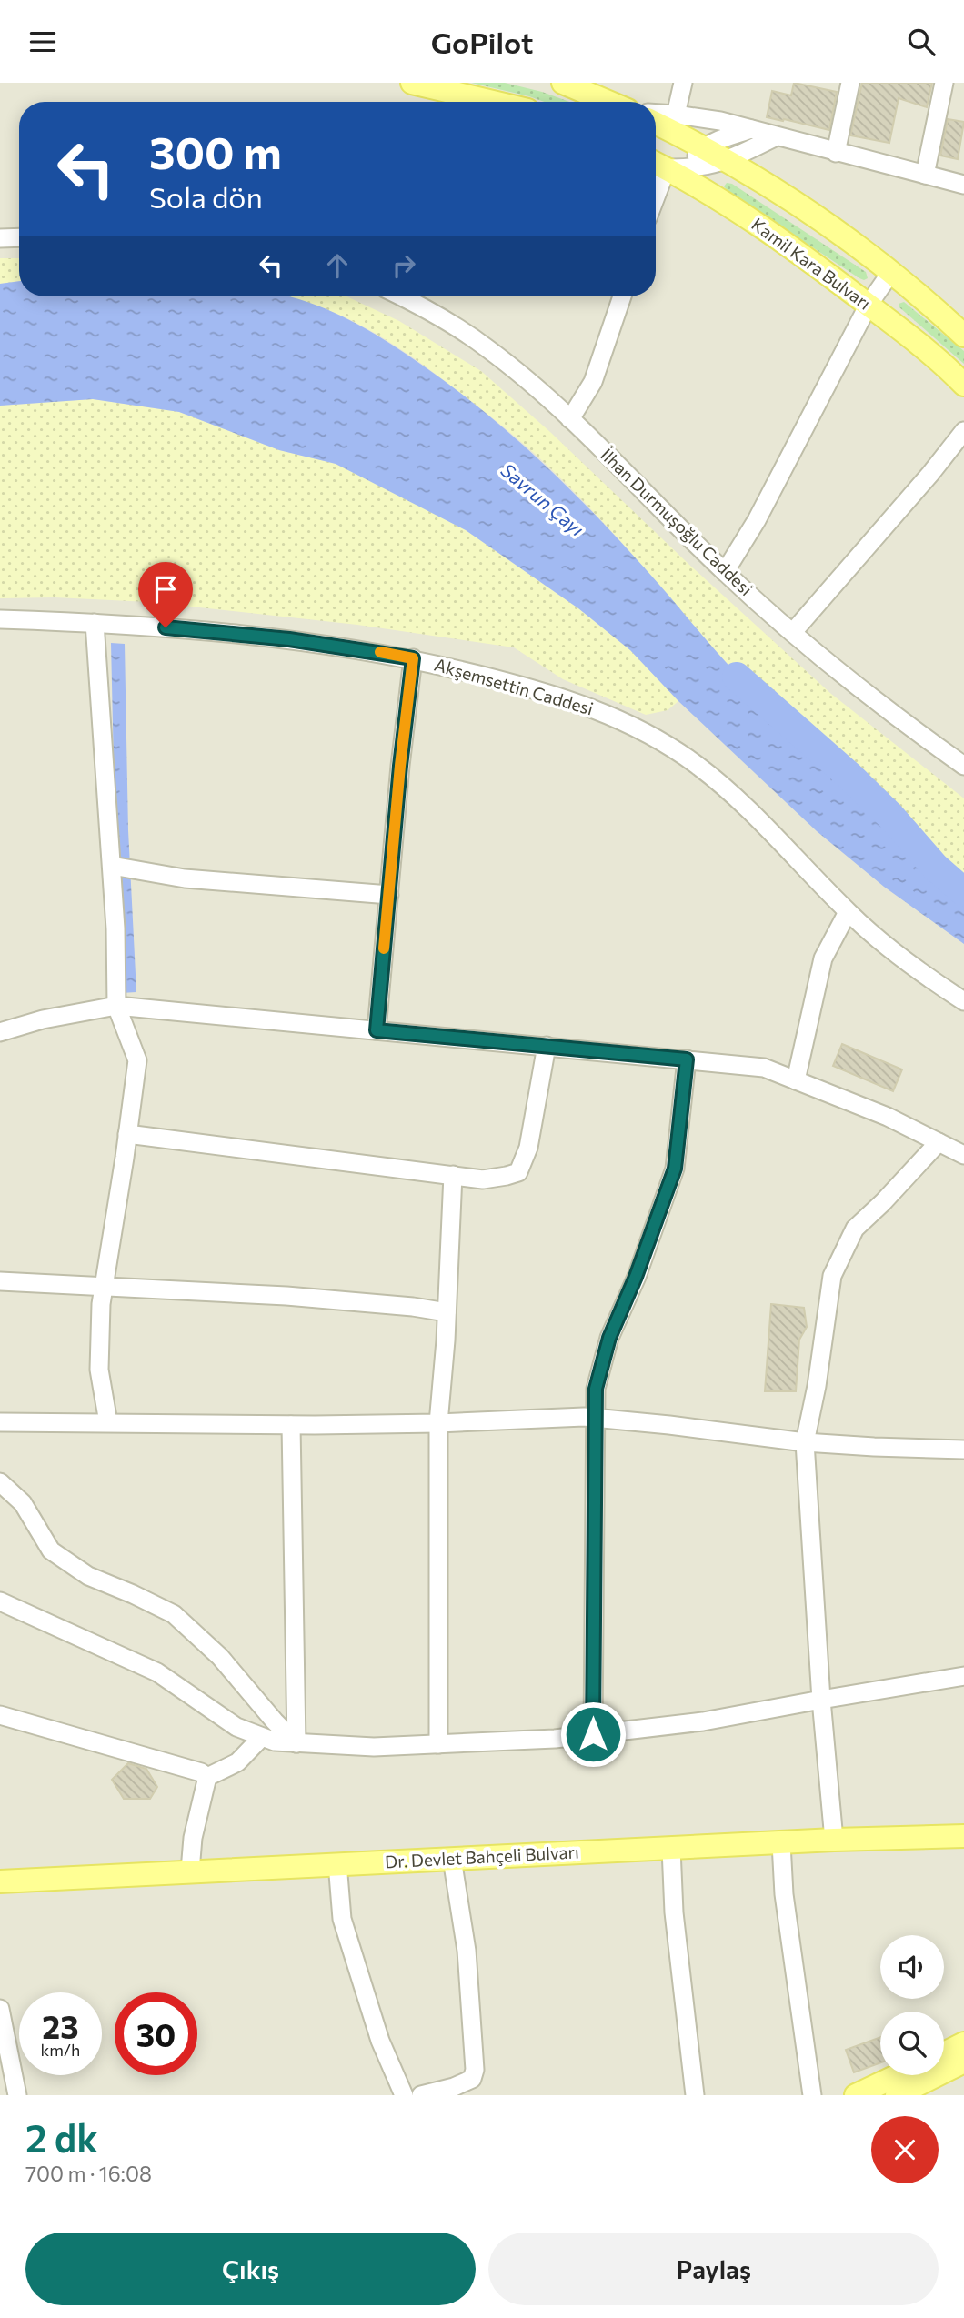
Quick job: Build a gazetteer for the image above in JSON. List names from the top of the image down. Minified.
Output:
{"streets":{"main road":["Kamil Kara Bulvarı","Dr. Devlet Bahçeli Bulvarı"],"street":["İlhan Durmuşoğlu Caddesi","Akşemsettin Caddesi"]},"water":["Savrun Çayı"],"page":{"header":"GoPilot","turn":["300 m","Sola dön"],"speed":"23 km/h","limit":"30","heading":["2 dk","700 m · 16:08"],"buttons":["Çıkış","Paylaş"]}}
